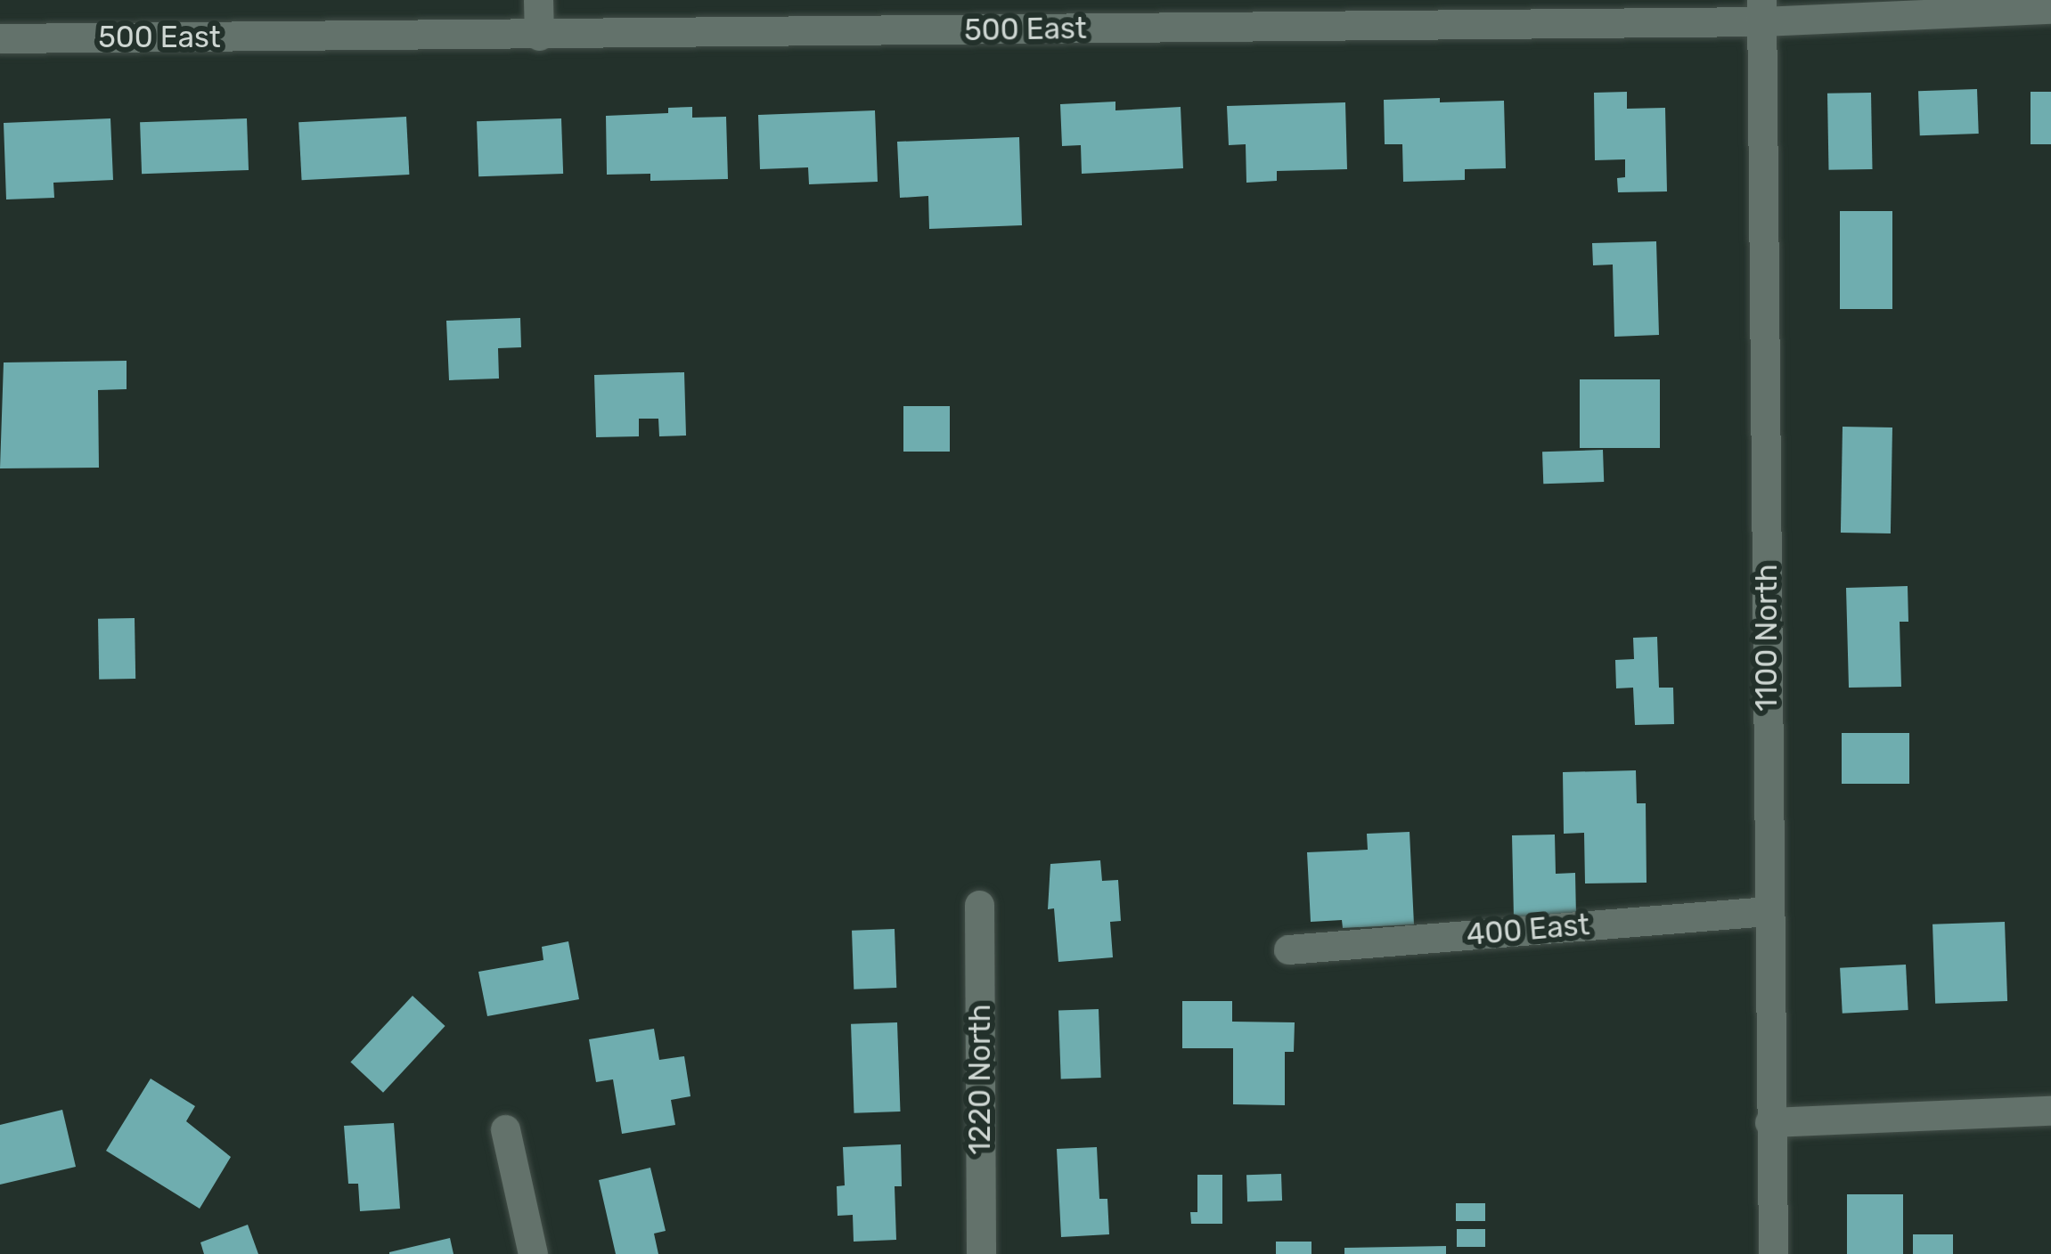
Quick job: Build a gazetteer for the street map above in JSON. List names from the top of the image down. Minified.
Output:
{"streets":{"street":["500 East","1100 North","400 East","1220 North"]},"crossings":[["500 East","1100 North"],["1100 North","400 East"]]}
